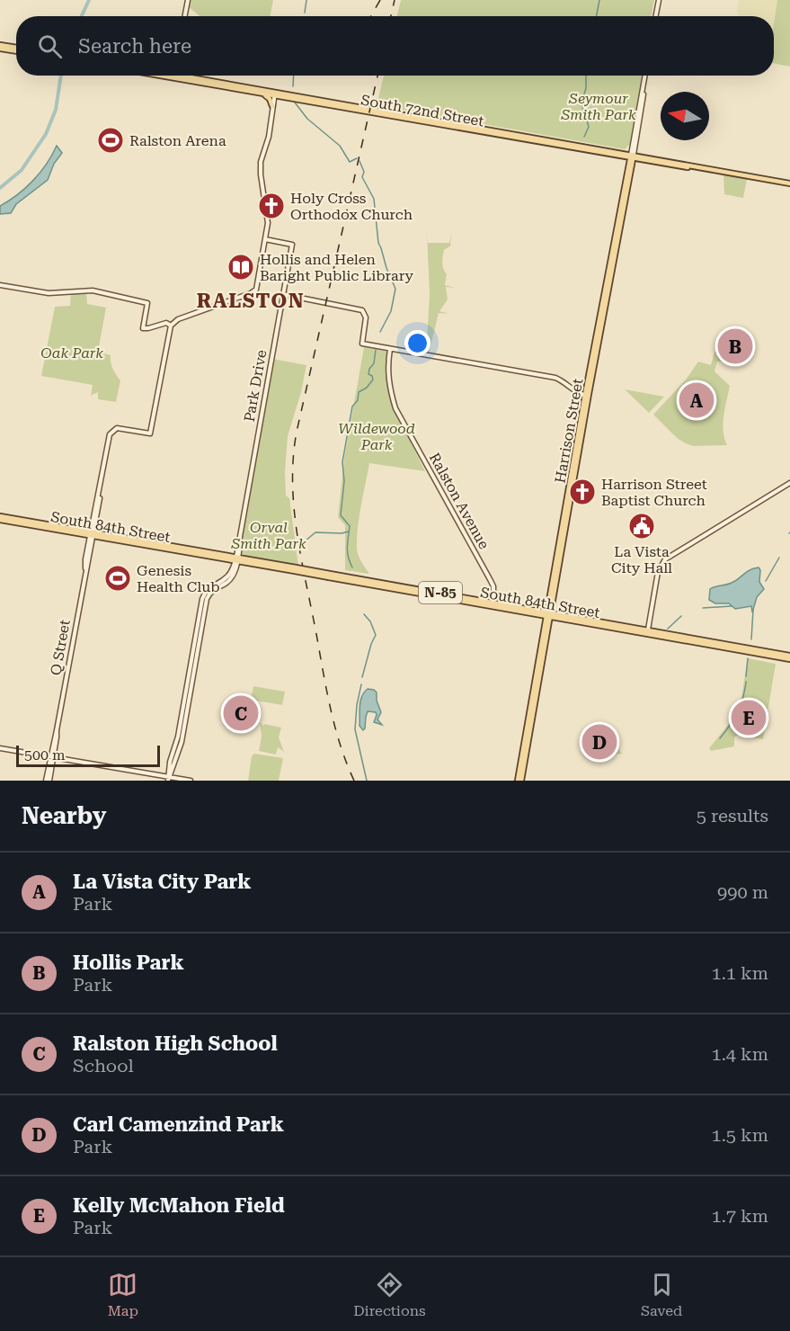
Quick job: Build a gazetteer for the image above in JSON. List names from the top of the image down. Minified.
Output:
{"streets":{"main road":["South 72nd Street","Harrison Street","South 84th Street","N-85"],"street":["Park Drive","Ralston Avenue","Q Street"]},"crossings":[["South 72nd Street","Harrison Street"],["Park Drive","South 84th Street"],["Harrison Street","South 84th Street"],["Ralston Avenue","South 84th Street"],["South 84th Street","Q Street"]],"districts":["RALSTON"],"parks":["Seymour Smith Park","Oak Park","Wildewood Park","Orval Smith Park"],"places":{"sports":["Ralston Arena","Genesis Health Club"],"church":["Holy Cross Orthodox Church","Harrison Street Baptist Church"],"library":["Hollis and Helen Baright Public Library"],"public building":["La Vista City Hall"]},"scale_bar":"500 m","north":"left","page":{"search":"Search here","pins":["B","A","C","E","D"],"scale":"500 m","heading":["Nearby","5 results"],"list":[{"mark":"A","name":"La Vista City Park","note":"Park","value":"990 m"},{"mark":"B","name":"Hollis Park","note":"Park","value":"1.1 km"},{"mark":"C","name":"Ralston High School","note":"School","value":"1.4 km"},{"mark":"D","name":"Carl Camenzind Park","note":"Park","value":"1.5 km"},{"mark":"E","name":"Kelly McMahon Field","note":"Park","value":"1.7 km"}],"nav":["Map","Directions","Saved"]}}
